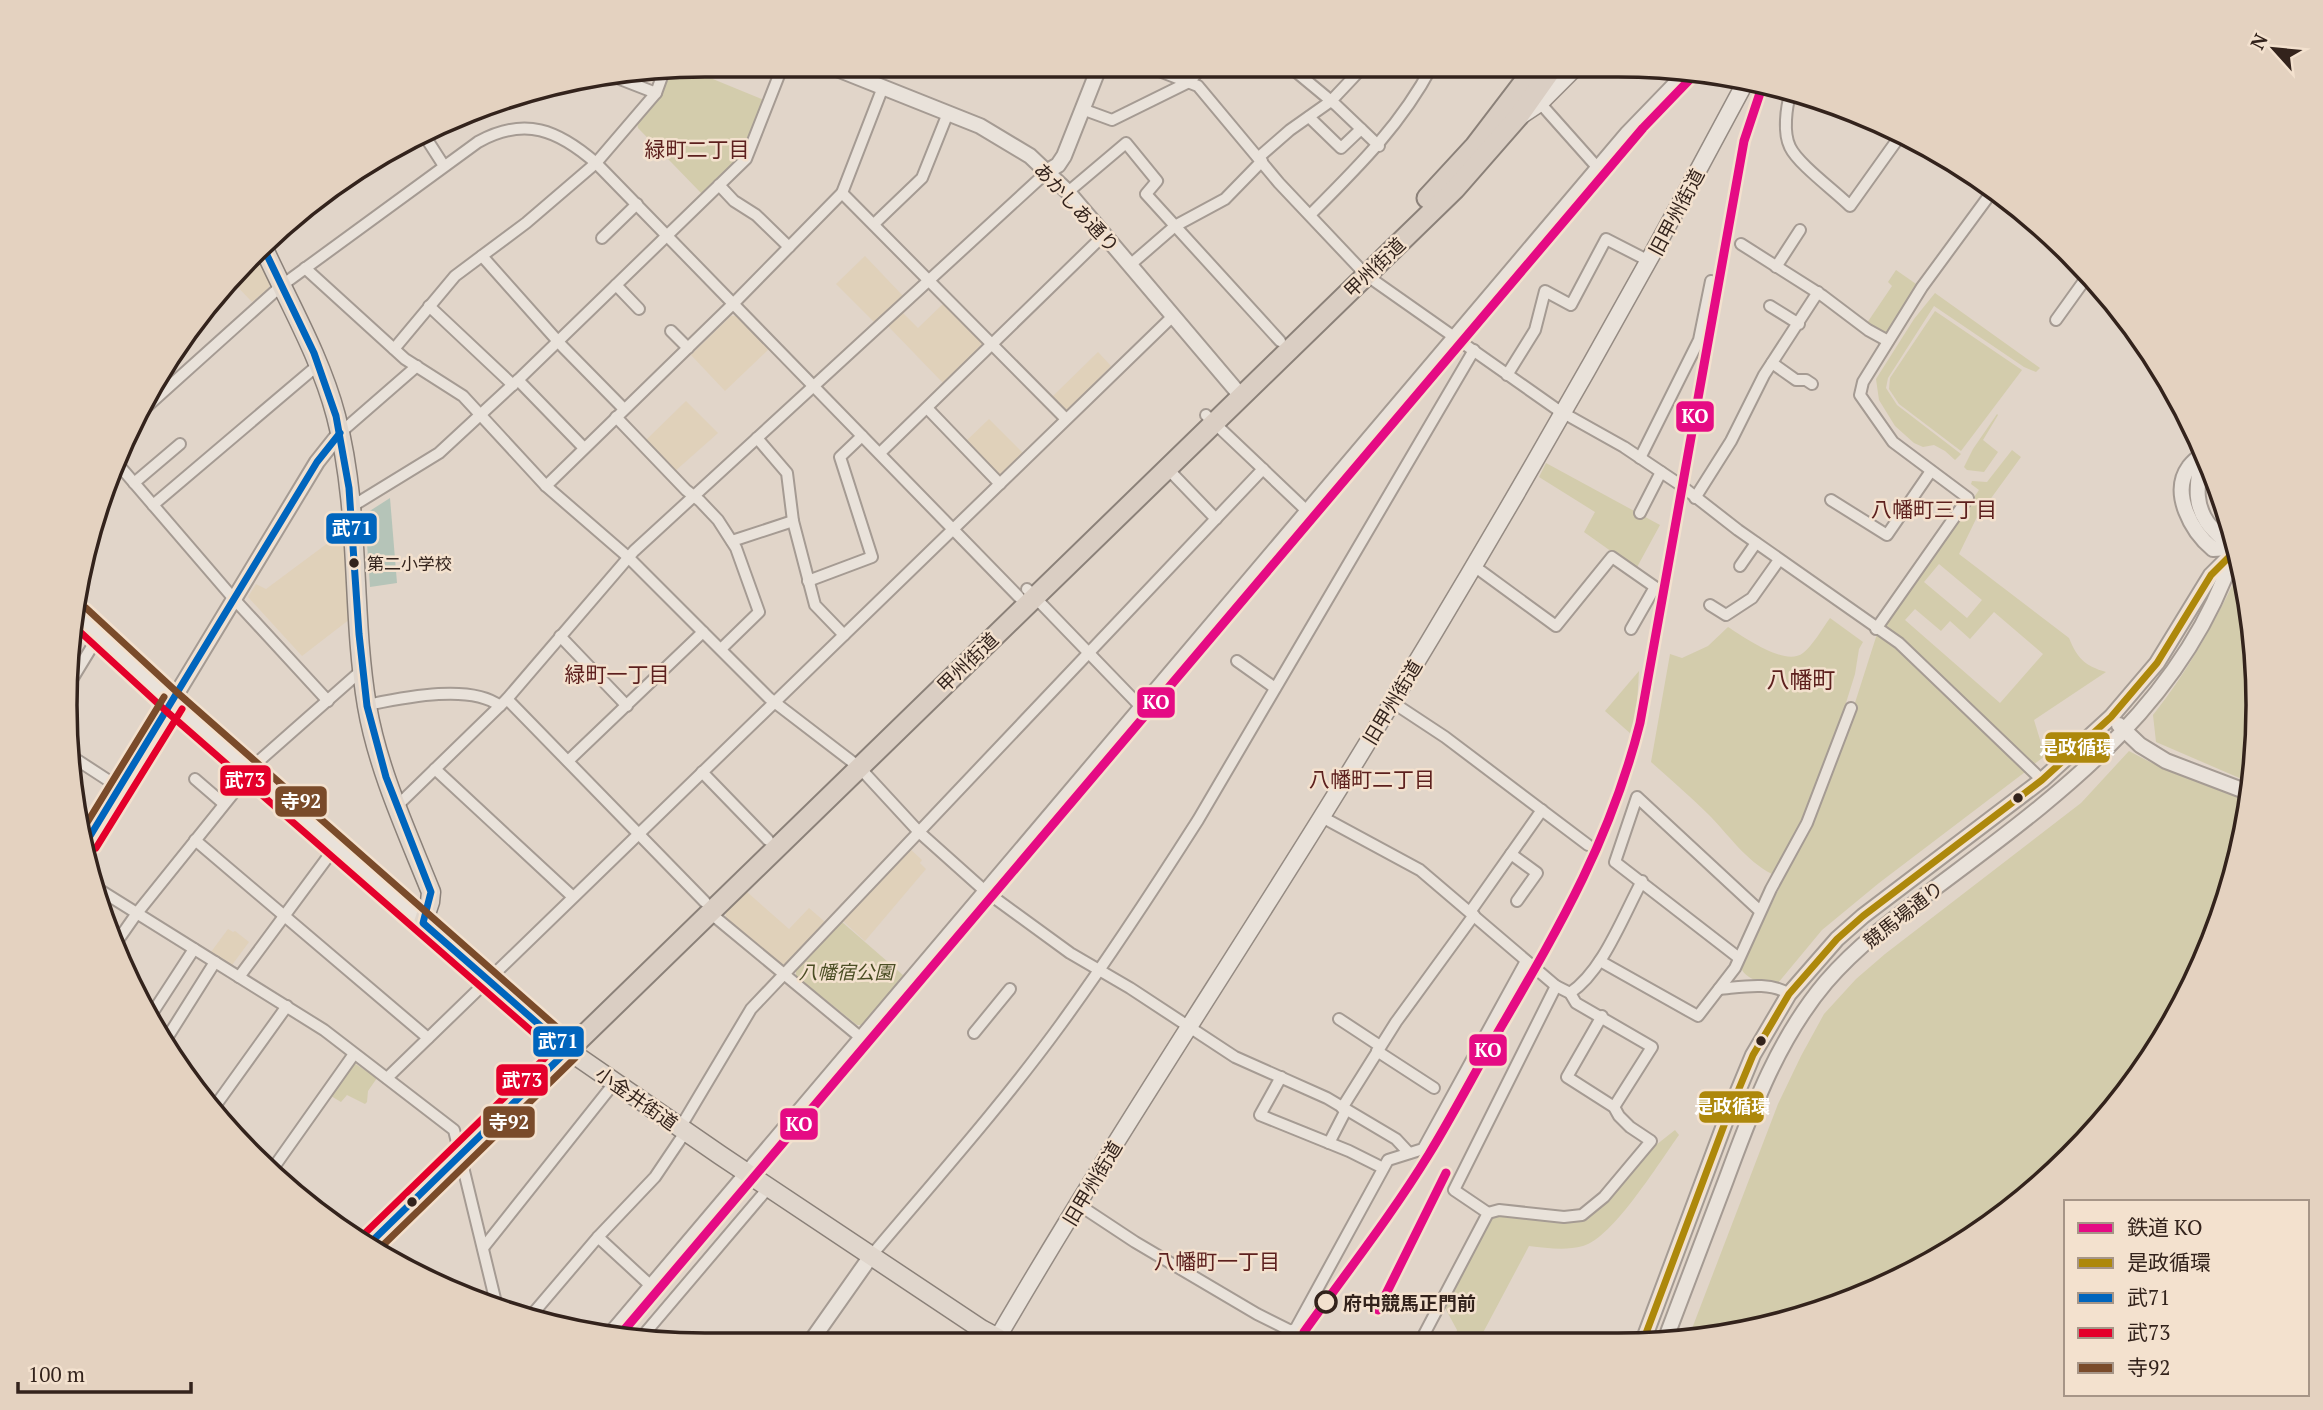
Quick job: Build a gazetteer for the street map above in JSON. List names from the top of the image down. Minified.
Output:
{"streets":{"highway":["甲州街道"],"main road":["旧甲州街道","小金井街道"],"street":["あかしあ通り","競馬場通り"]},"crossings":[["あかしあ通り","甲州街道"],["甲州街道","小金井街道"]],"districts":["緑町二丁目","八幡町三丁目","緑町一丁目","八幡町","八幡町二丁目","八幡町一丁目"],"parks":["八幡宿公園"],"places":["第二小学校","府中競馬正門前"],"lines":["rail line KO","transit line 武71","transit line 是政循環","transit line 寺92","transit line 武73"],"legend":["鉄道 KO","是政循環","武71","武73","寺92"],"scale_bar":"100 m","north":"top left"}
